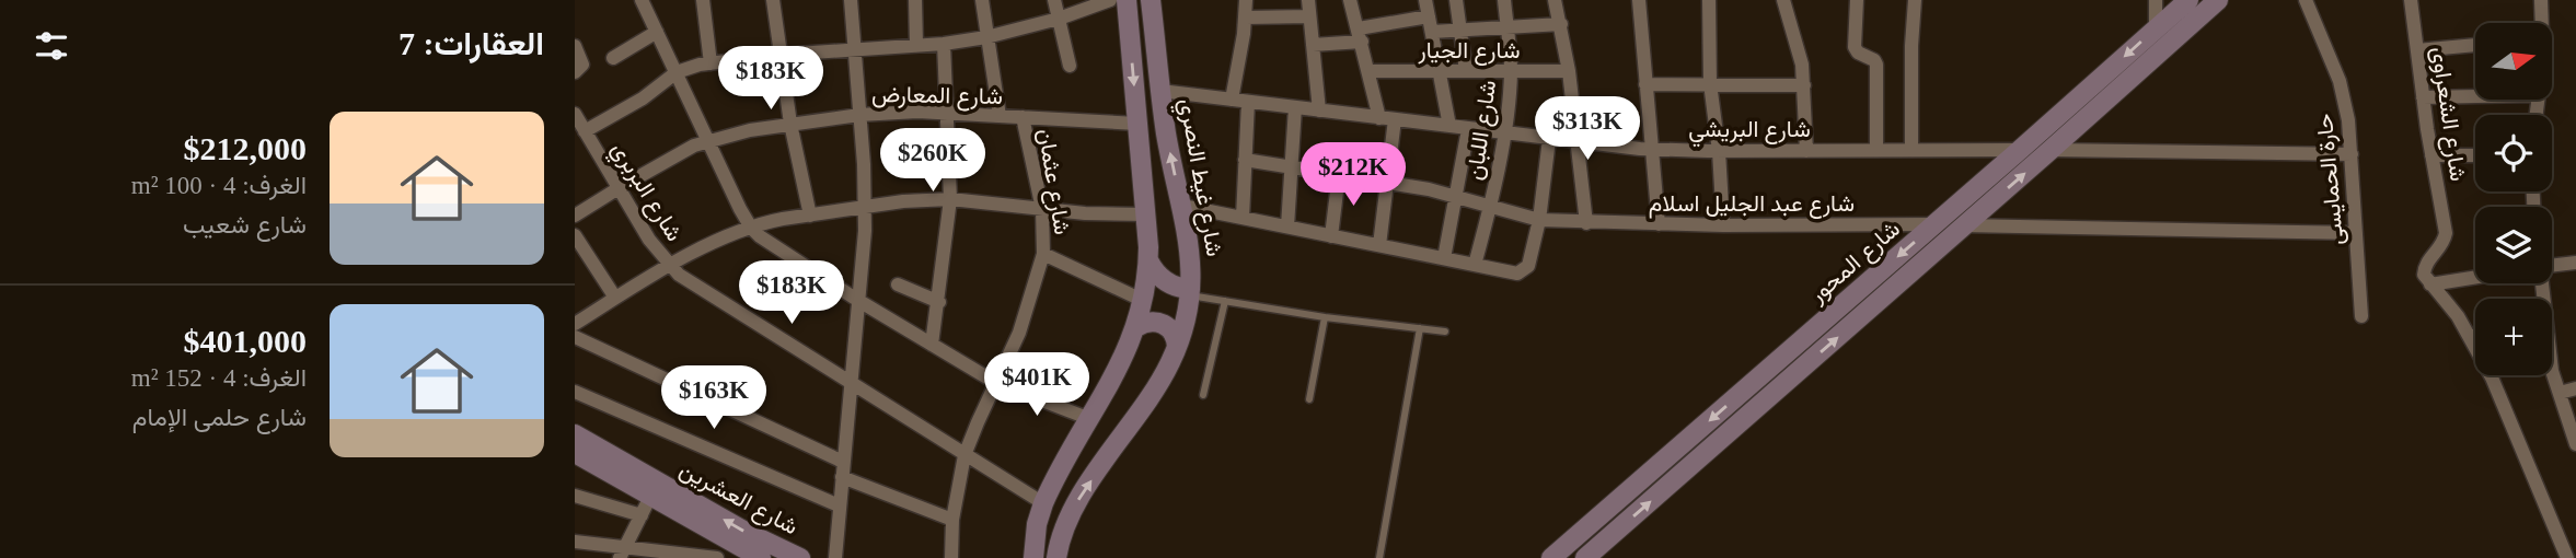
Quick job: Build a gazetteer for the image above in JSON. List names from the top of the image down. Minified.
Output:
{"streets":{"main road":["شارع غيط النصري","شارع المحور","شارع العشرين"],"street":["شارع الجيار","شارع المعارض","شارع الشعراوى","شارع البريشي","شارع اللبان","حارة الحمايسى","شارع عثمان","شارع البربري","شارع عبد الجليل اسلام"]},"crossings":[["شارع الجيار","شارع اللبان"],["شارع المعارض","شارع عثمان"],["شارع المعارض","شارع البربري"],["شارع البريشي","شارع اللبان"],["شارع البريشي","شارع غيط النصري"],["شارع البريشي","شارع المحور"],["شارع اللبان","شارع عبد الجليل اسلام"],["حارة الحمايسى","شارع عبد الجليل اسلام"],["شارع عثمان","شارع البربري"],["شارع عبد الجليل اسلام","شارع المحور"]],"north":"right","page":{"heading":"العقارات: 7","map_buttons":"+","price":["$183K","$313K","$260K","$212K","$183K","$401K","$163K"],"list":[{"name":"$212,000","note":"الغرف: 4 · 100 m² · شارع شعيب"},{"name":"$401,000","note":"الغرف: 4 · 152 m² · شارع حلمى الإمام"}]}}
